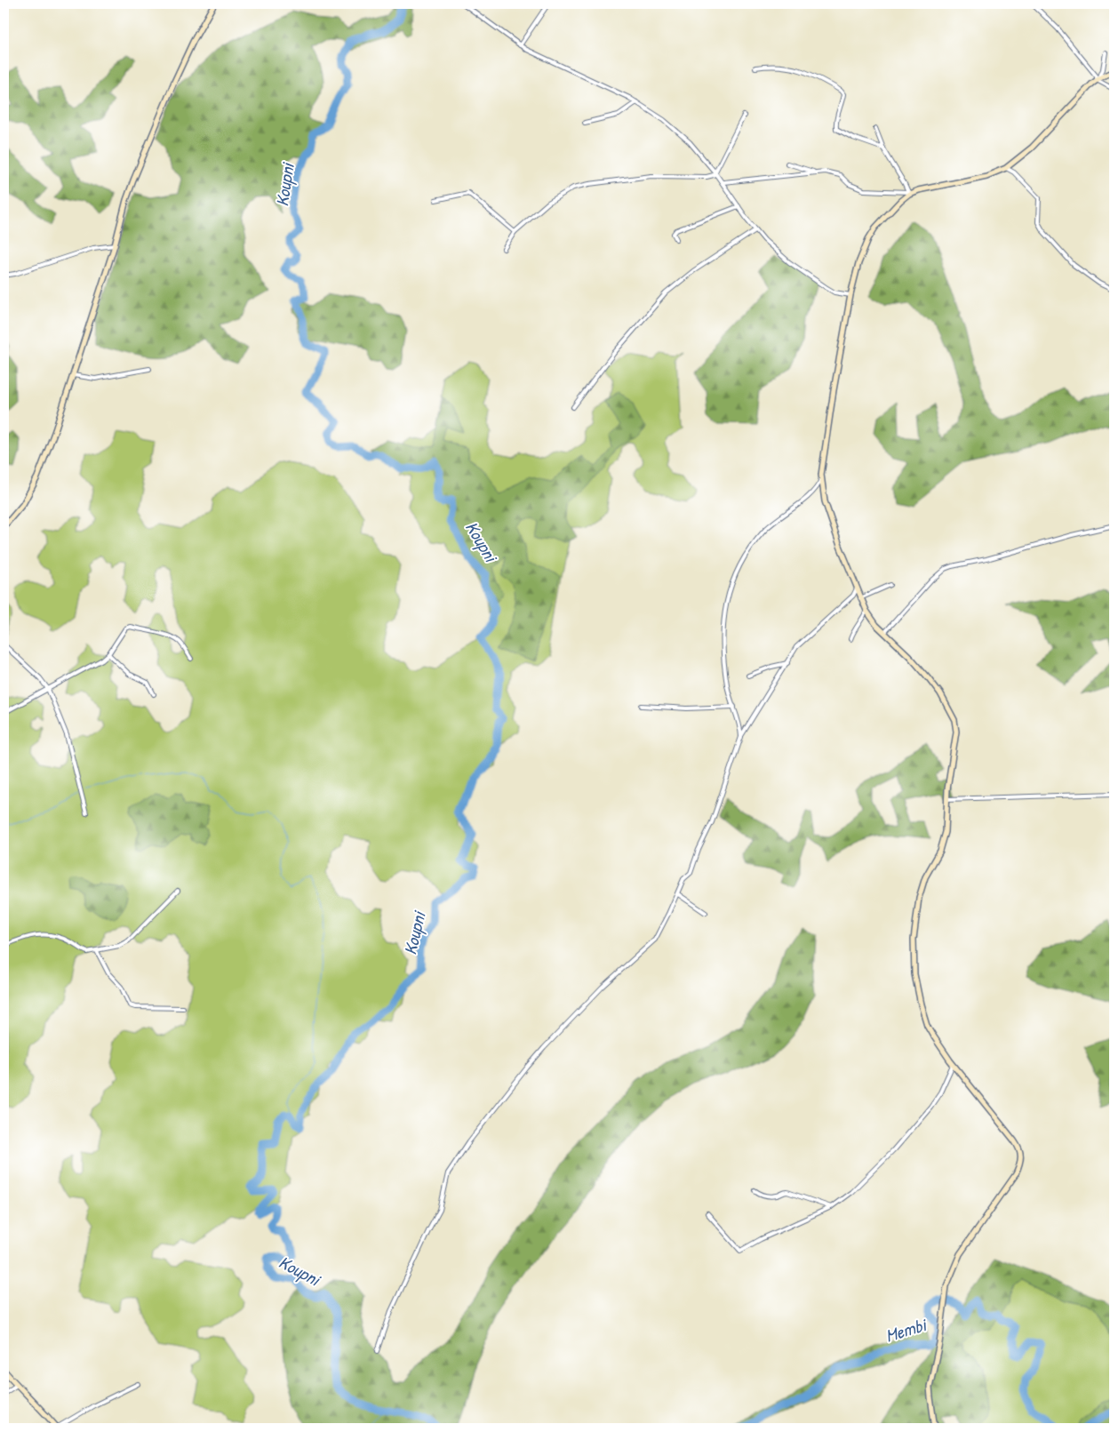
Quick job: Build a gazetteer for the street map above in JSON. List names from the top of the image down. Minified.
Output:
{"water":["Koupni","Membi"]}
